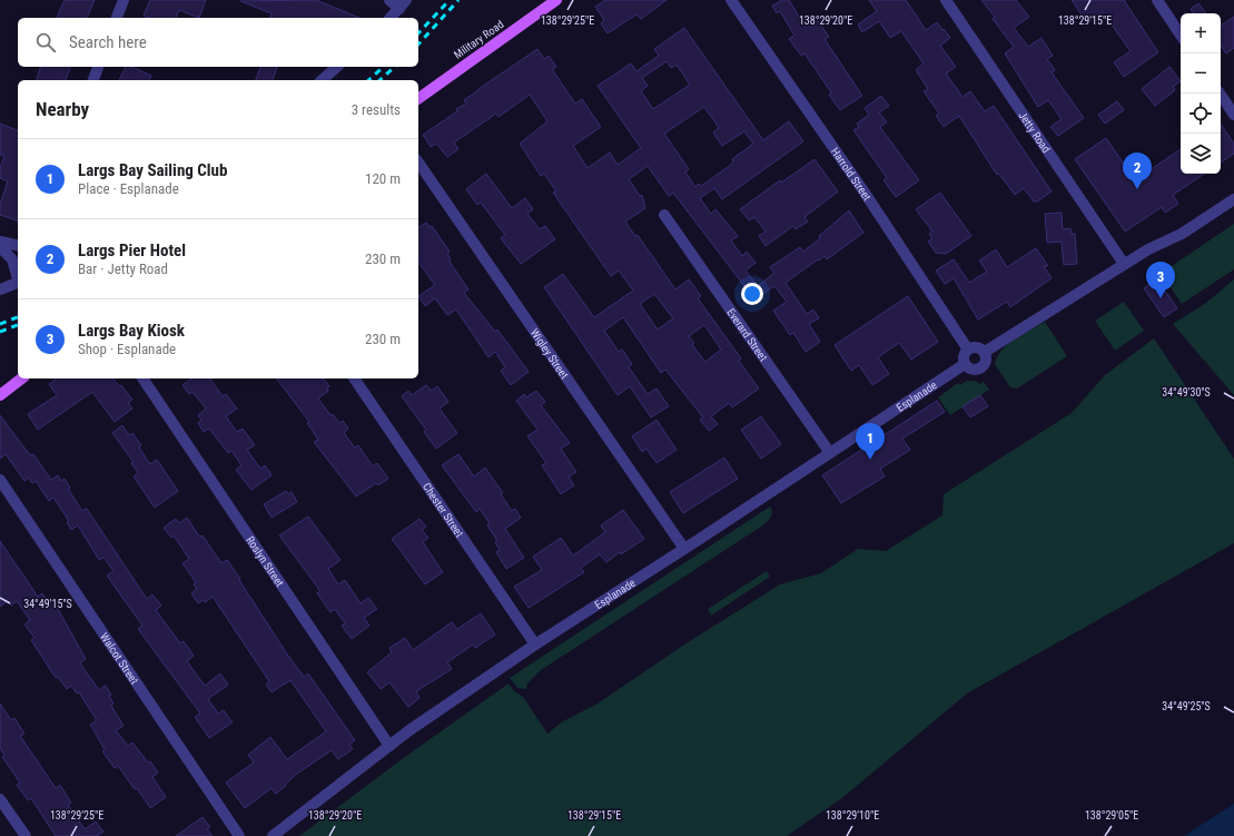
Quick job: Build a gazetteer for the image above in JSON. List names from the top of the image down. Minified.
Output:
{"streets":{"main road":["Military Road"],"street":["Jetty Road","Harrold Street","Everard Street","Wigley Street","Esplanade","Chester Street","Roslyn Street","Walcot Street"]},"crossings":[["Harrold Street","Esplanade"],["Everard Street","Esplanade"],["Wigley Street","Esplanade"],["Esplanade","Chester Street"],["Esplanade","Roslyn Street"]],"page":{"map_buttons":["+","−"],"search":"Search here","heading":["Nearby","3 results"],"list":[{"mark":"1","name":"Largs Bay Sailing Club","note":"Place · Esplanade","value":"120 m"},{"mark":"2","name":"Largs Pier Hotel","note":"Bar · Jetty Road","value":"230 m"},{"mark":"3","name":"Largs Bay Kiosk","note":"Shop · Esplanade","value":"230 m"}],"pins":["2","3","1"]},"coordinates":["138°29'25\"E","138°29'20\"E","138°29'15\"E","34°49'30\"S","34°49'15\"S","34°49'25\"S","138°29'10\"E","138°29'05\"E"]}
